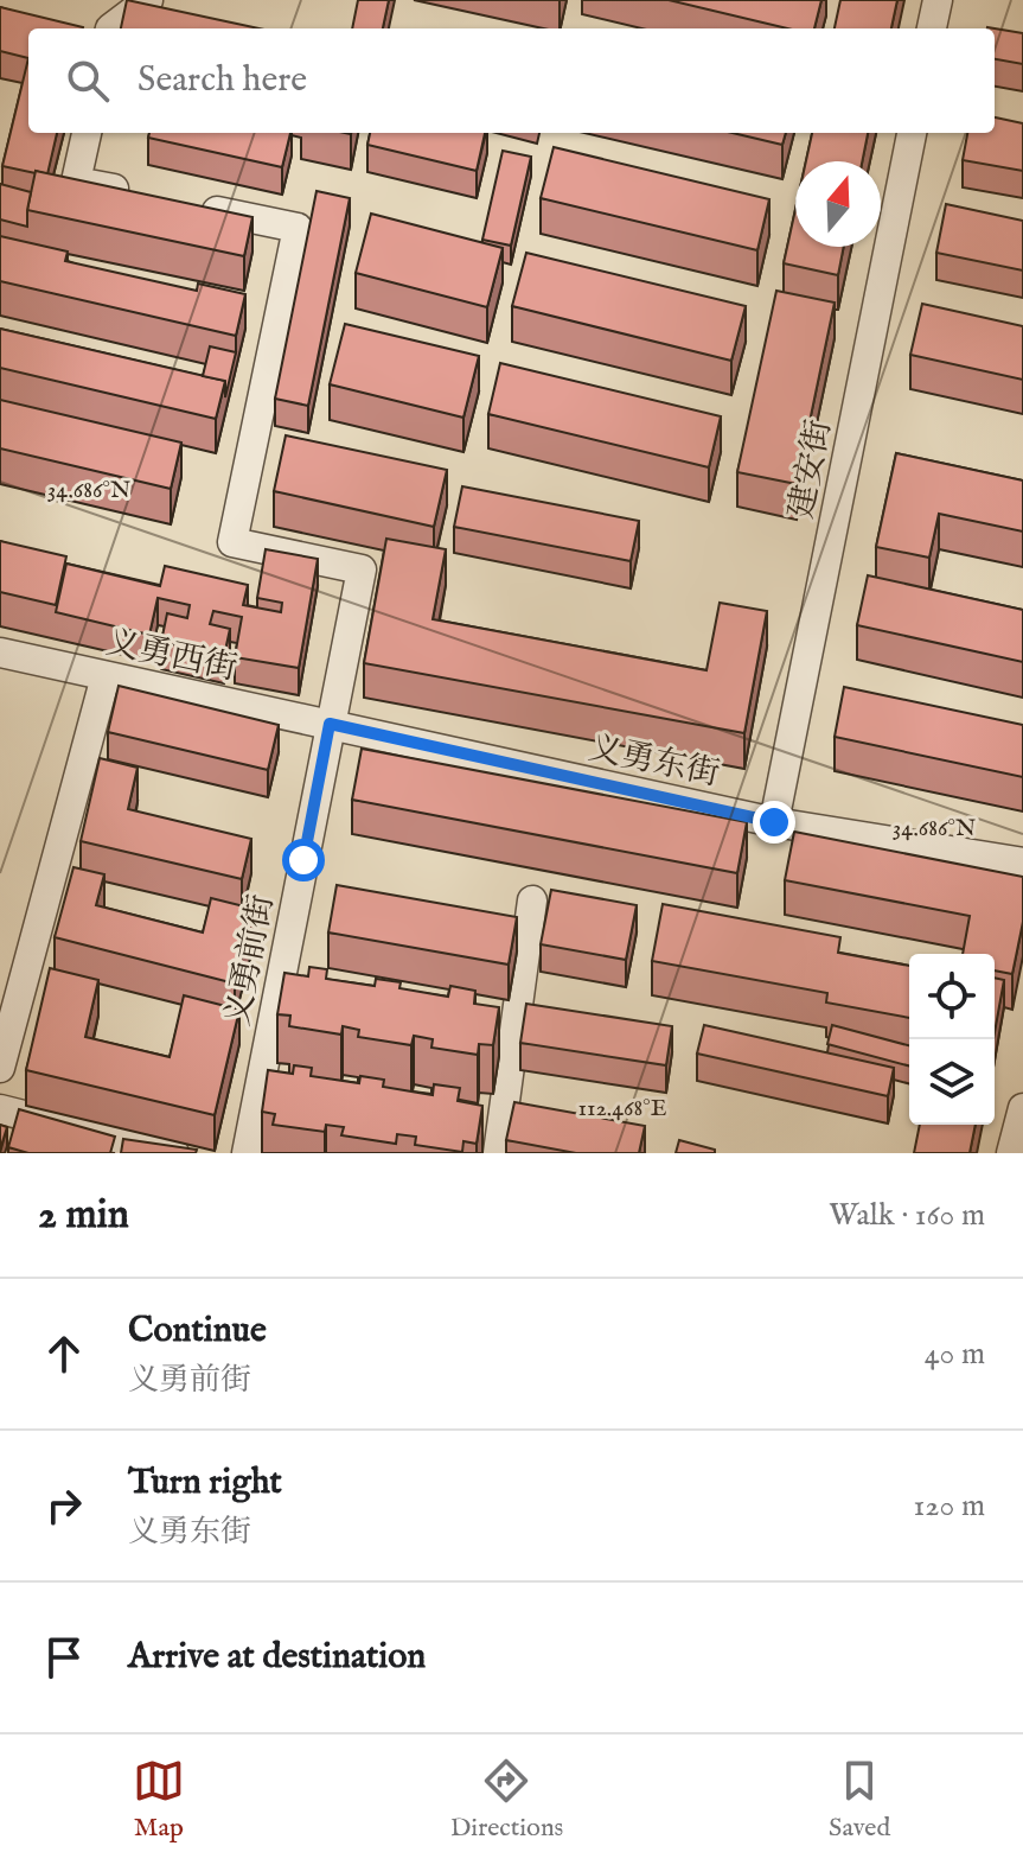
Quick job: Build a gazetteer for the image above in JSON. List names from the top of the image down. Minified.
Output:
{"streets":{"street":["建安街","义勇西街","义勇东街","义勇前街"]},"crossings":[["建安街","义勇东街"],["义勇西街","义勇东街"],["义勇西街","义勇前街"],["义勇东街","义勇前街"]],"north":"top","page":{"search":"Search here","heading":["2 min","Walk · 160 m"],"list":[["Continue","义勇前街","40 m"],["Turn right","义勇东街","120 m"],"Arrive at destination"],"nav":["Map","Directions","Saved"]},"coordinates":["34.686°N","112.468°E"]}
